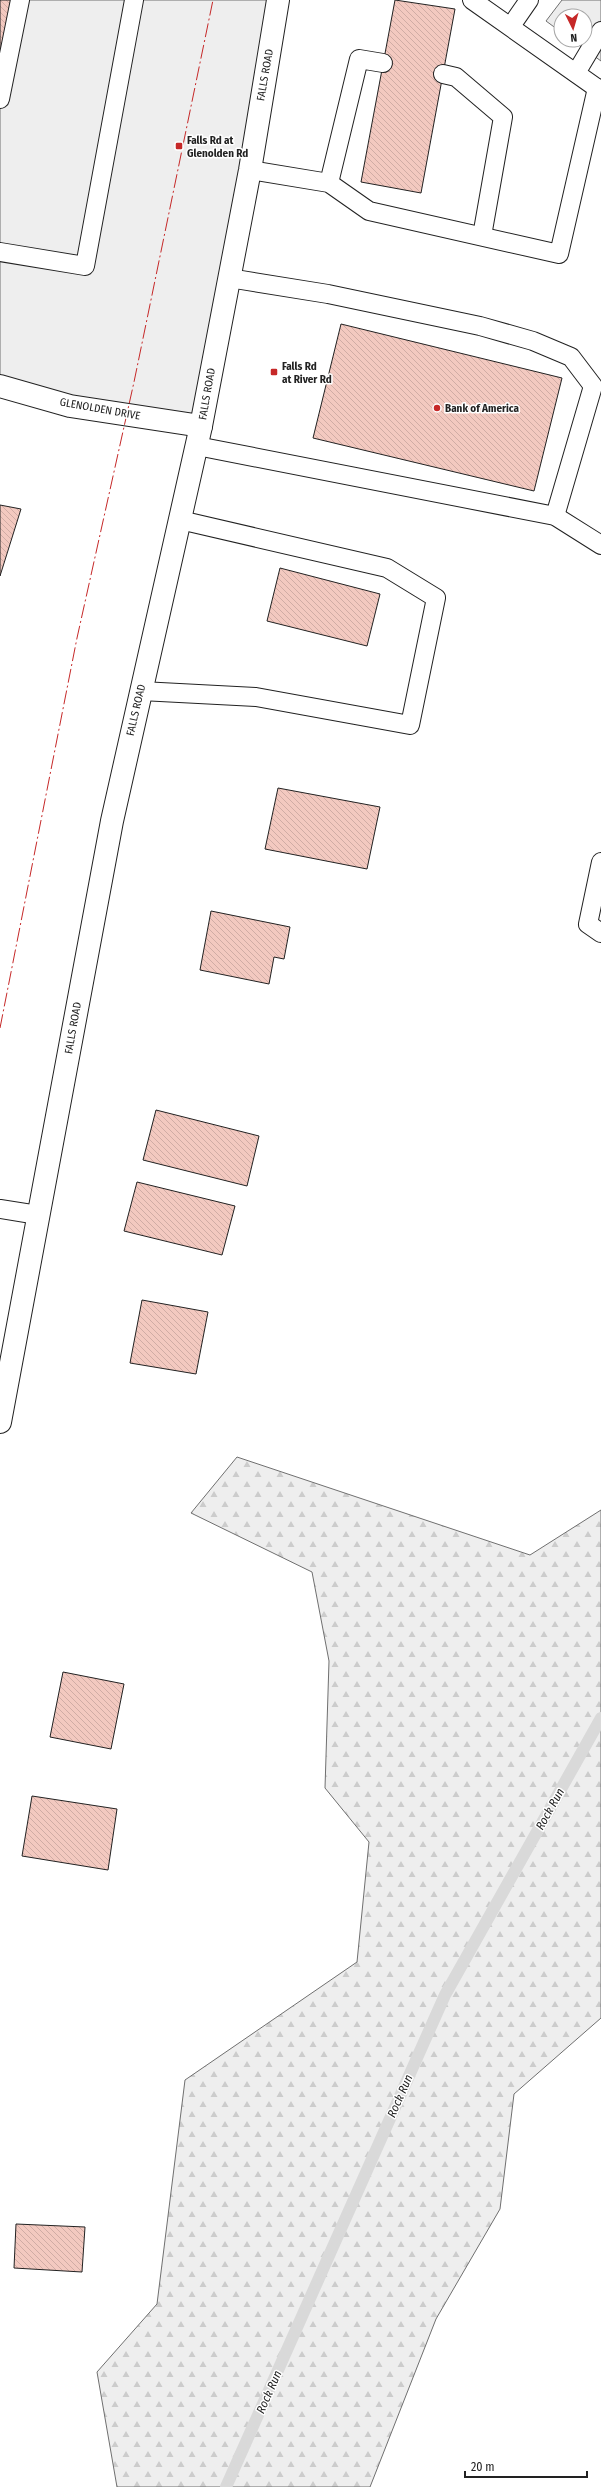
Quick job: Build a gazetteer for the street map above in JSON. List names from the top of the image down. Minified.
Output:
{"streets":{"main road":["FALLS ROAD","GLENOLDEN DRIVE"]},"crossings":[["FALLS ROAD","GLENOLDEN DRIVE"]],"water":["Rock Run"],"places":{"transit":["Falls Rd at Glenolden Rd","Falls Rd at River Rd"],"other":["Bank of America"]},"scale_bar":"20 m","north":"bottom"}
